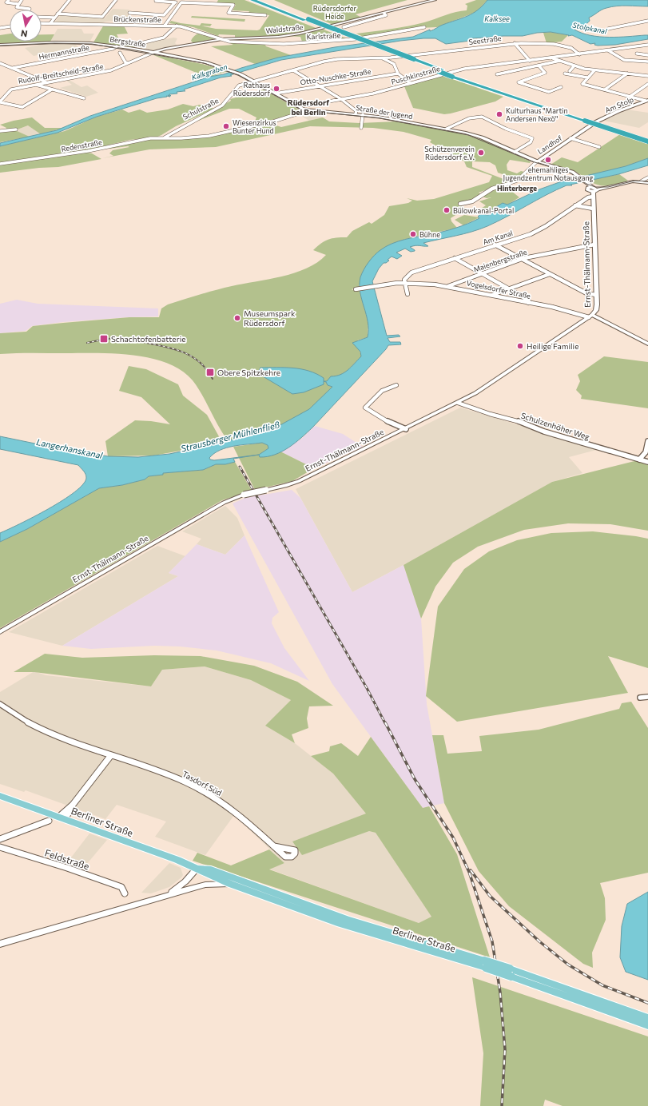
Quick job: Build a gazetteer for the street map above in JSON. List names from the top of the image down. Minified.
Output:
{"streets":{"main road":["Waldstraße","Bergstraße","Rudolf-Breitscheid-Straße","Am Stolp","Straße der Jugend","Landhof","Ernst-Thälmann-Straße","Vogelsdorfer Straße","Berliner Straße"],"street":["Brückenstraße","Karlstraße","Seestraße","Hermannstraße","Puschkinstraße","Otto-Nuschke-Straße","Schulstraße","Redenstraße","Am Kanal","Maienbergstraße","Schulzenhöher Weg","Tasdorf Süd","Feldstraße"]},"crossings":[["Brückenstraße","Waldstraße"],["Brückenstraße","Karlstraße"],["Brückenstraße","Rudolf-Breitscheid-Straße"],["Waldstraße","Karlstraße"],["Waldstraße","Rudolf-Breitscheid-Straße"],["Karlstraße","Rudolf-Breitscheid-Straße"],["Seestraße","Puschkinstraße"],["Seestraße","Schulstraße"],["Bergstraße","Hermannstraße"],["Bergstraße","Rudolf-Breitscheid-Straße"],["Bergstraße","Otto-Nuschke-Straße"],["Bergstraße","Schulstraße"],["Bergstraße","Straße der Jugend"],["Am Stolp","Landhof"],["Schulstraße","Straße der Jugend"],["Schulstraße","Redenstraße"],["Straße der Jugend","Landhof"],["Straße der Jugend","Redenstraße"],["Straße der Jugend","Am Kanal"],["Straße der Jugend","Ernst-Thälmann-Straße"],["Am Kanal","Ernst-Thälmann-Straße"],["Am Kanal","Vogelsdorfer Straße"],["Maienbergstraße","Ernst-Thälmann-Straße"],["Maienbergstraße","Vogelsdorfer Straße"],["Ernst-Thälmann-Straße","Vogelsdorfer Straße"],["Ernst-Thälmann-Straße","Schulzenhöher Weg"]],"districts":["Rüdersdorf bei Berlin","Hinterberge"],"water":["Kalksee","Stolpkanal","Kalkgraben","Strausberger Mühlenfließ","Langerhanskanal"],"parks":["Rüdersdorfer Heide"],"places":{"other":["Rathaus Rüdersdorf","Kulturhaus \"Martin Andersen Nexö\"","Wiesenzirkus Bunter Hund","Schützenverein Rüdersdorf e.V.","ehemahliges Jugendzentrum Notausgang","Bülowkanal-Portal","Bühne","Museumspark Rüdersdorf","Heilige Familie"],"transit":["Schachtofenbatterie","Obere Spitzkehre"]},"north":"bottom"}
